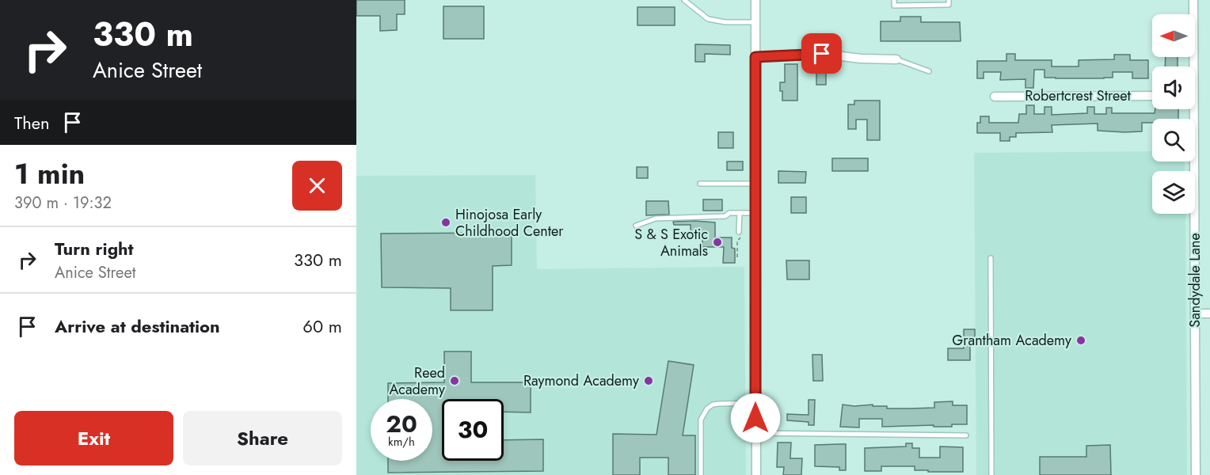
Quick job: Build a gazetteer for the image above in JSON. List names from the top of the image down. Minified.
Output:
{"streets":{"street":["Robertcrest Street","Sandydale Lane"]},"places":["Hinojosa Early Childhood Center","S & S Exotic Animals","Grantham Academy","Reed Academy","Raymond Academy"],"north":"left","page":{"turn":["330 m","Anice Street"],"then":"Then","heading":["1 min","390 m · 19:32"],"list":[{"name":"Turn right","note":"Anice Street","value":"330 m"},{"name":"Arrive at destination","value":"60 m"}],"speed":"20 km/h","limit":"30","buttons":["Exit","Share"]}}
